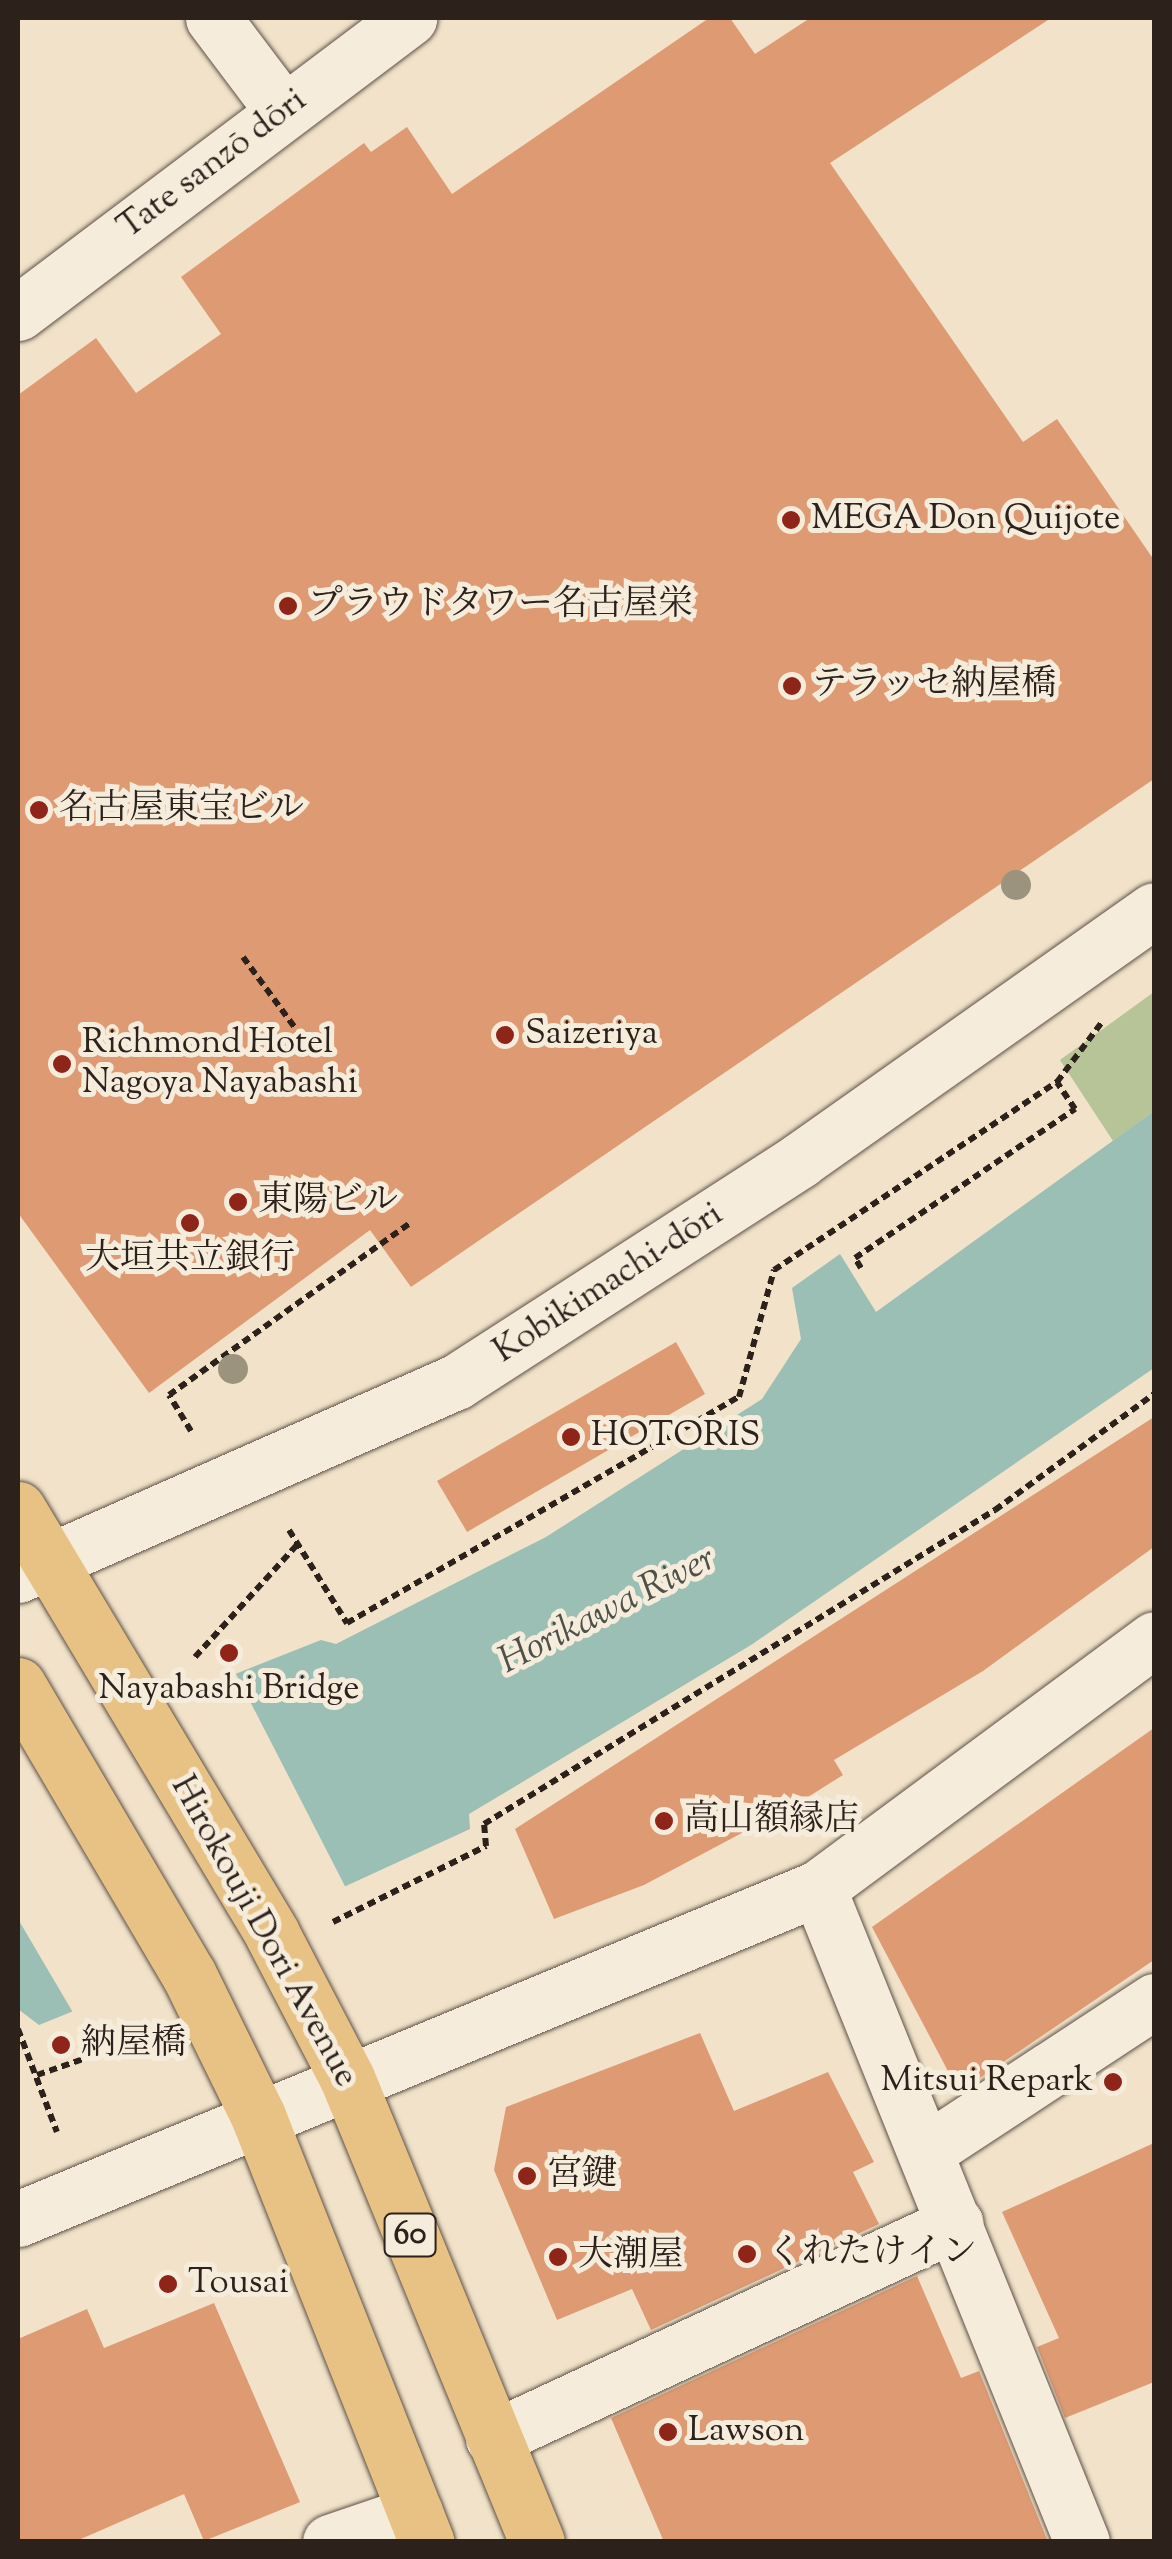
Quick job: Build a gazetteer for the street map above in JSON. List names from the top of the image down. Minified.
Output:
{"streets":{"main road":["Hirokouji Dori Avenue","60"],"street":["Tate sanzō dōri","Kobikimachi-dōri"]},"crossings":[["Kobikimachi-dōri","Hirokouji Dori Avenue"]],"water":["Horikawa River"],"places":["MEGA Don Quijote","プラウドタワー名古屋栄","テラッセ納屋橋","名古屋東宝ビル","Saizeriya","Richmond Hotel Nagoya Nayabashi","東陽ビル","大垣共立銀行","HOTORIS","Nayabashi Bridge","高山額縁店","納屋橋","Mitsui Repark","宮鍵","くれたけイン","大潮屋","Tousai","Lawson"]}
